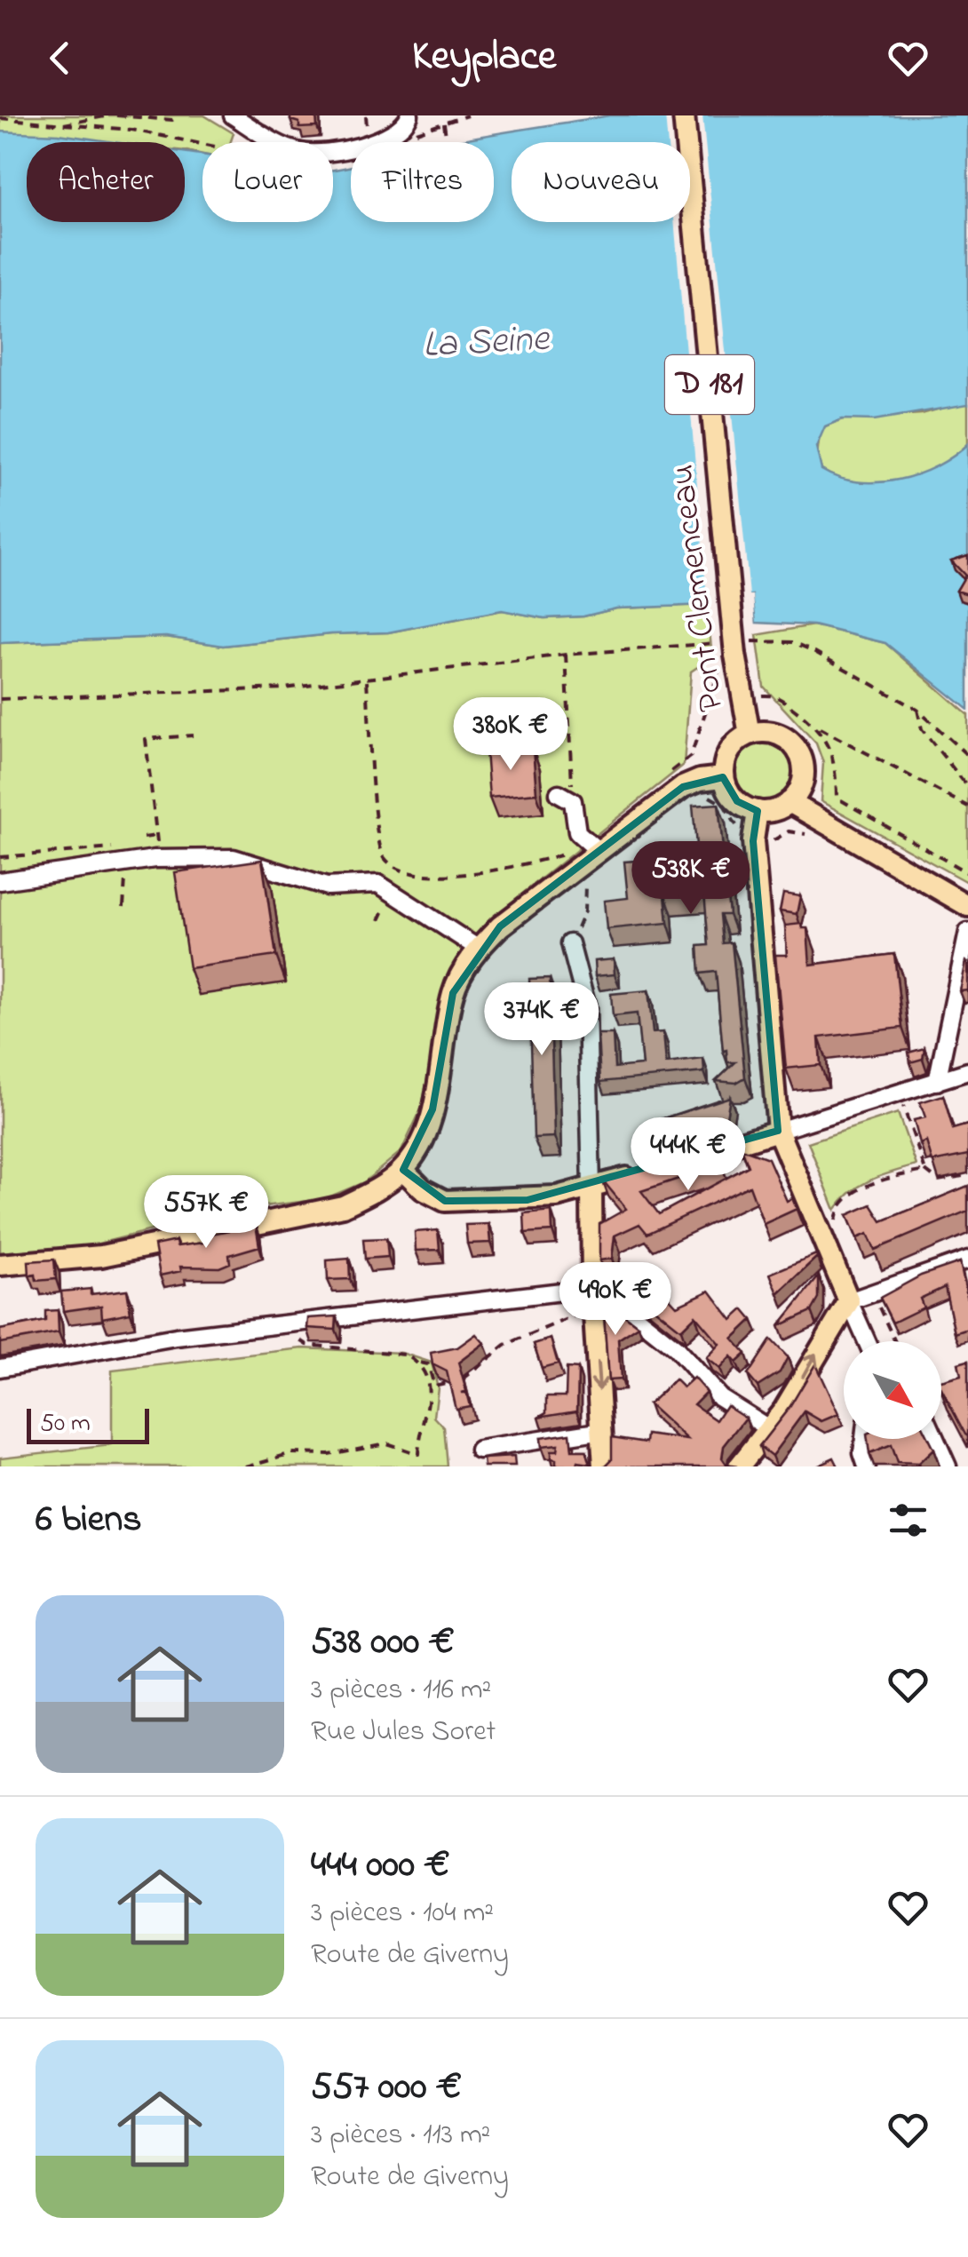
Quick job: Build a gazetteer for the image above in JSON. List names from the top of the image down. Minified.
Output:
{"streets":{"main road":["D 181","Pont Clemenceau"]},"water":["La Seine"],"scale_bar":"50 m","north":"bottom right","page":{"header":"Keyplace","chip":["Acheter","Louer","Filtres","Nouveau"],"price":["380K €","538K €","374K €","444K €","557K €","490K €"],"scale":"50 m","heading":"6 biens","list":[{"name":"538 000 €","note":"3 pièces · 116 m² · Rue Jules Soret"},{"name":"444 000 €","note":"3 pièces · 104 m² · Route de Giverny"},{"name":"557 000 €","note":"3 pièces · 113 m² · Route de Giverny"}]}}
